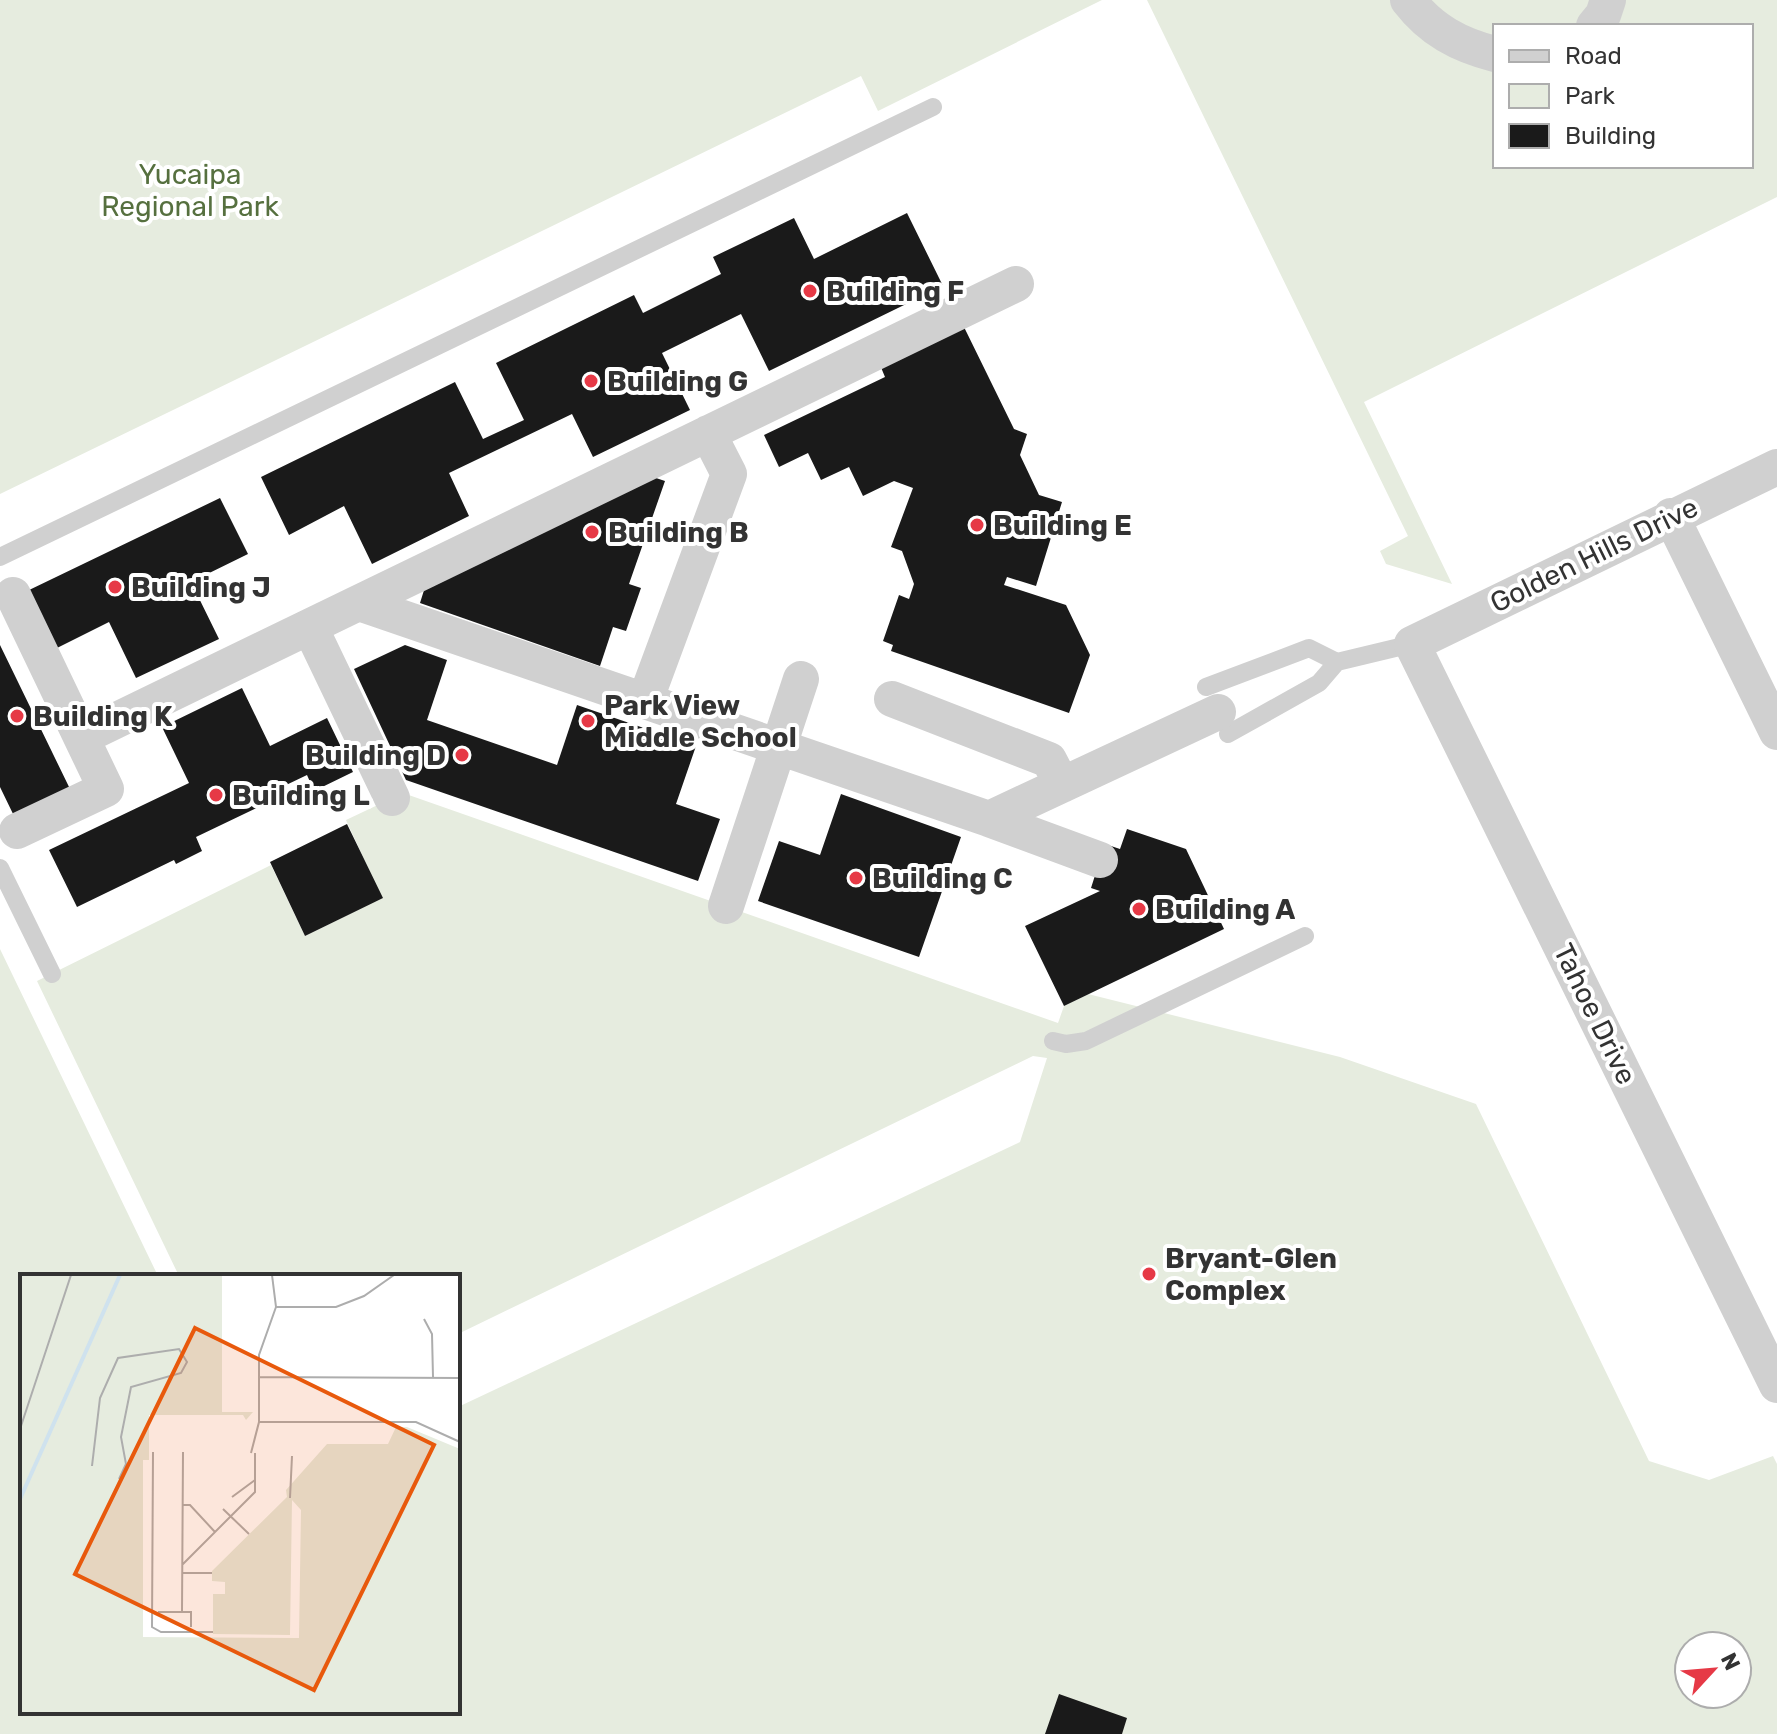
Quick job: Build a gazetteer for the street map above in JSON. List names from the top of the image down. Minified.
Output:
{"streets":{"street":["Golden Hills Drive","Tahoe Drive"]},"crossings":[["Golden Hills Drive","Tahoe Drive"]],"parks":["Yucaipa Regional Park"],"places":["Building F","Building G","Building E","Building B","Building J","Building K","Park View Middle School","Building D","Building L","Building C","Building A","Bryant-Glen Complex"],"legend":["Road","Park","Building"],"north":"top right"}
